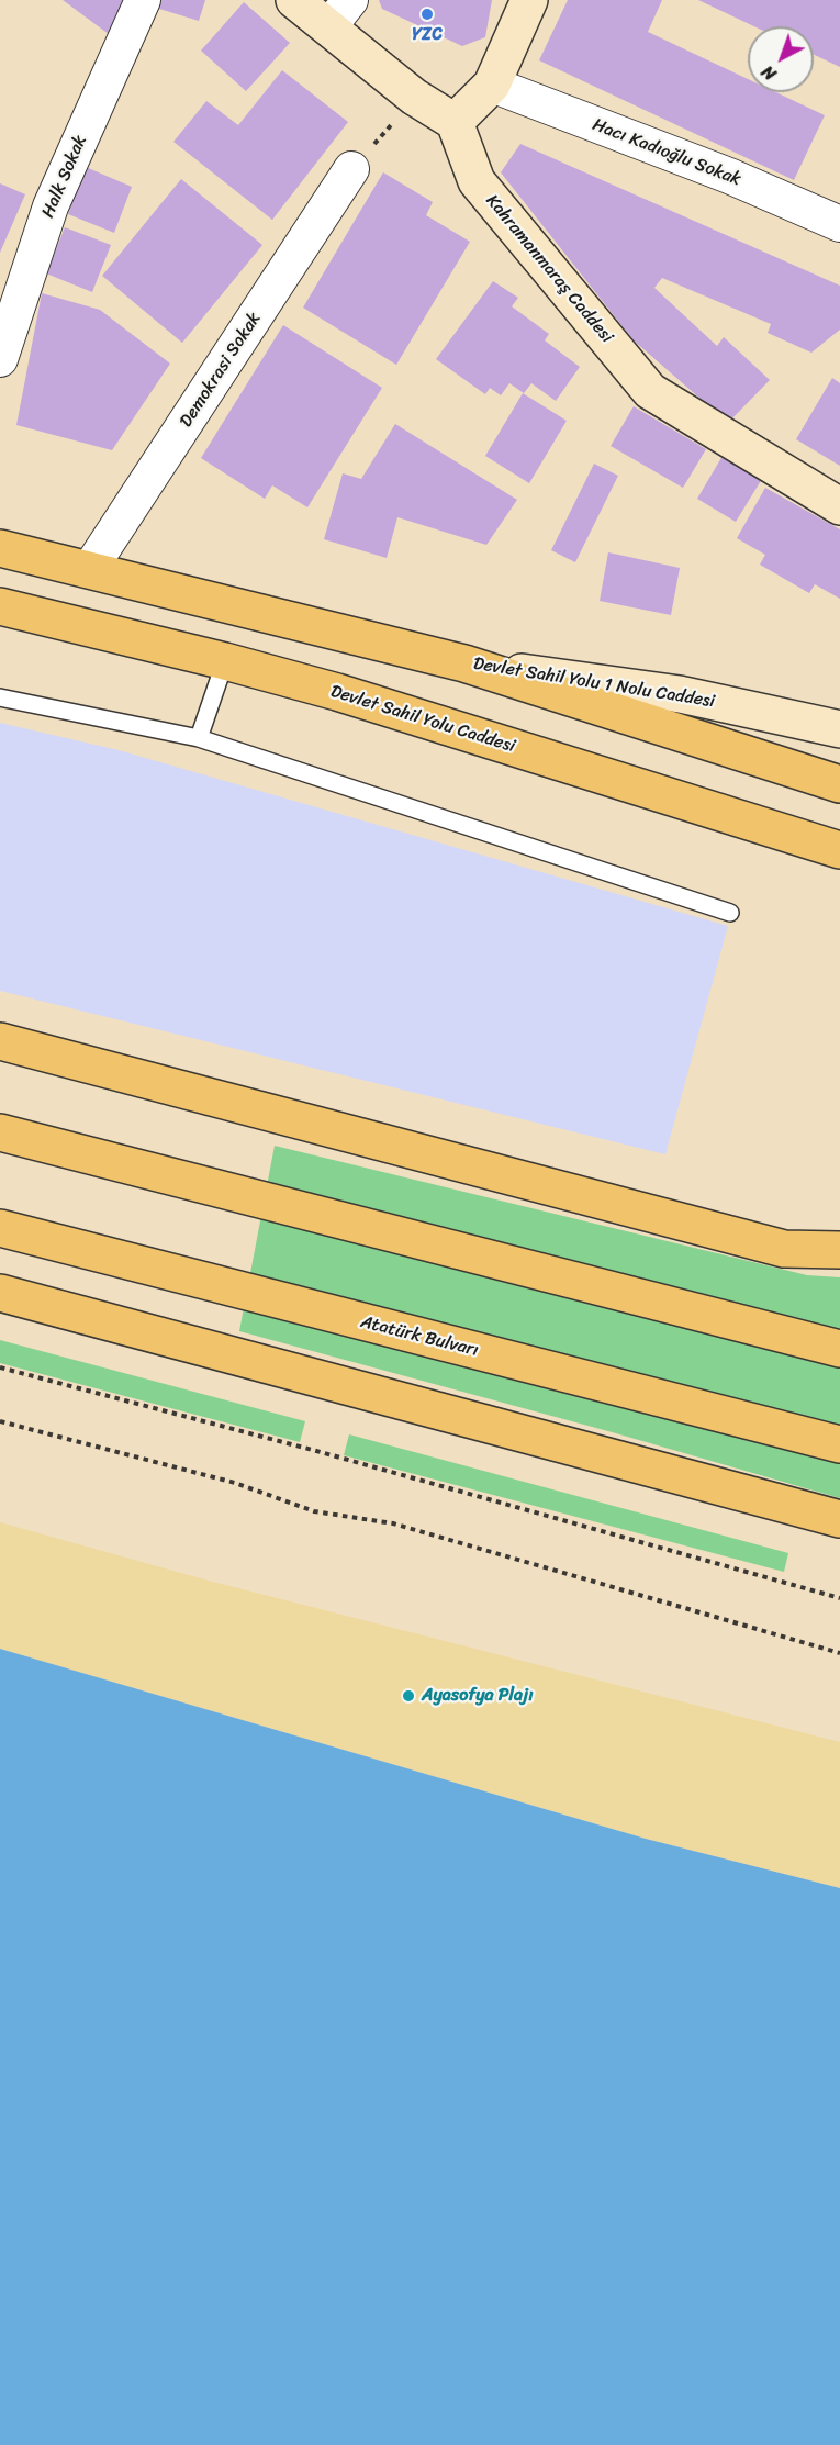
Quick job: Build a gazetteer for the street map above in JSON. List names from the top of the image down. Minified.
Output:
{"streets":{"main road":["Devlet Sahil Yolu Caddesi","Atatürk Bulvarı"],"street":["Hacı Kadıoğlu Sokak","Halk Sokak","Kahramanmaraş Caddesi","Demokrasi Sokak","Devlet Sahil Yolu 1 Nolu Caddesi"]},"places":["YZC","Ayasofya Plajı"],"north":"bottom left"}
